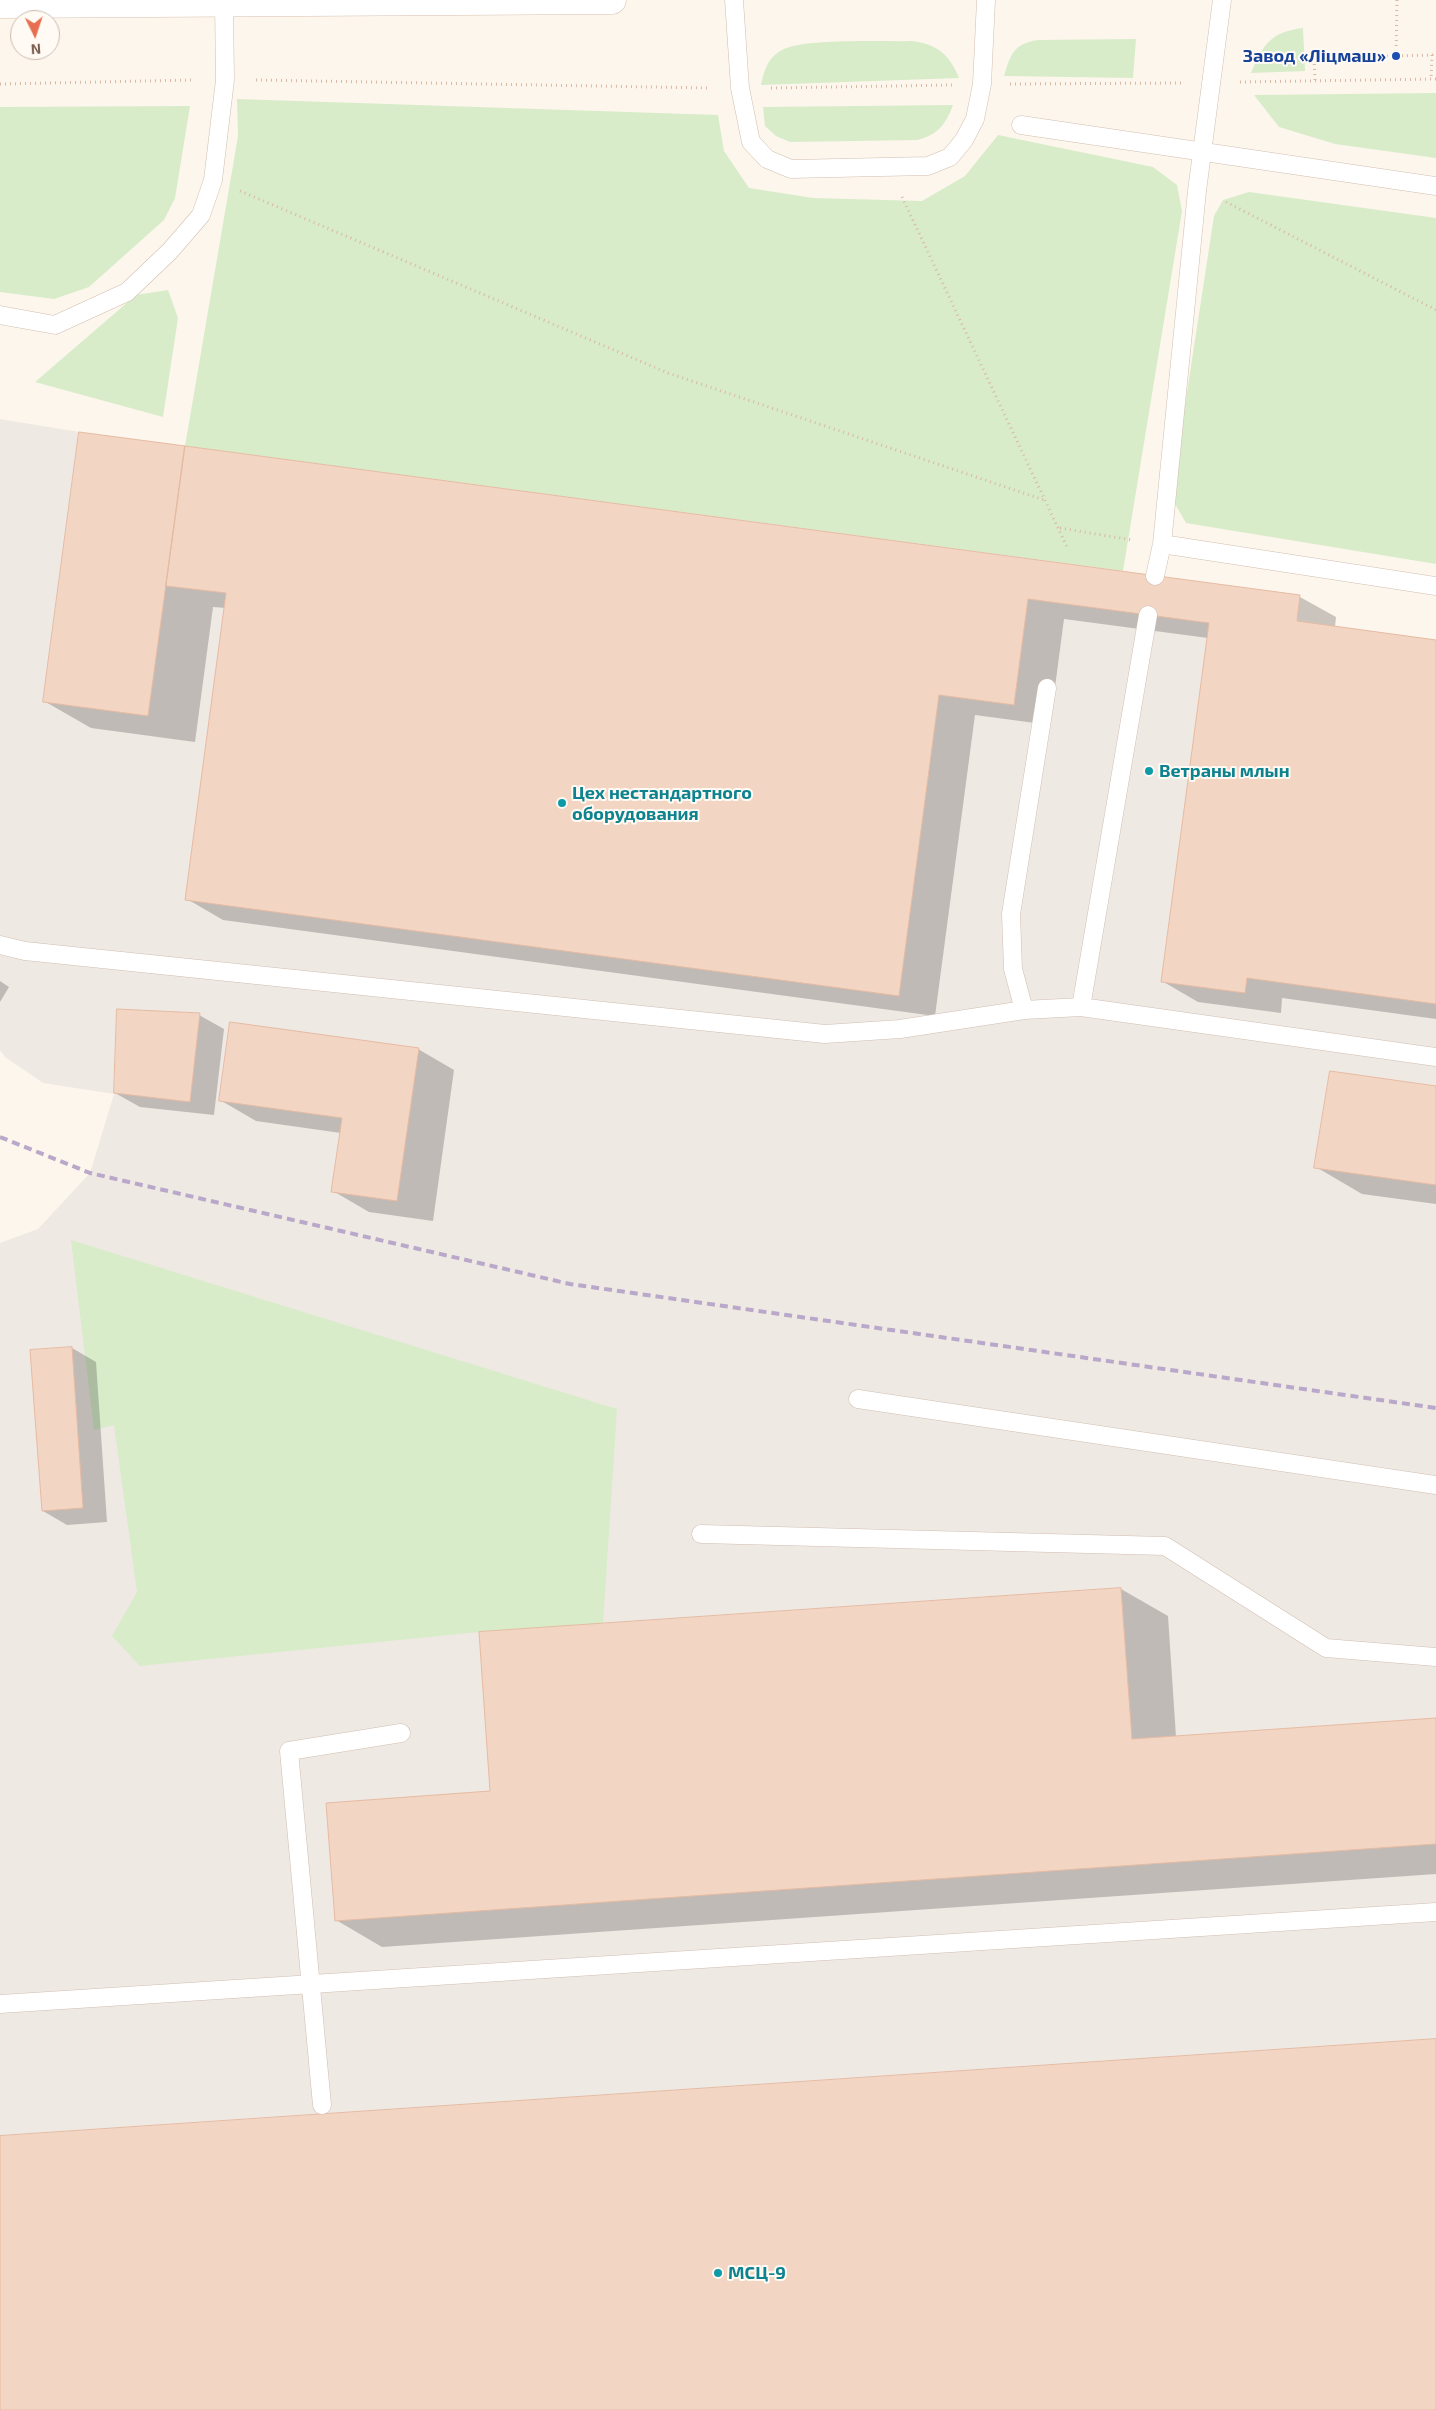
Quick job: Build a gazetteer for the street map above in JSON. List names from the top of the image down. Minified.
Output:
{"places":["Завод «Ліцмаш»","Ветраны млын","Цех нестандартного оборудования","МСЦ-9"],"north":"bottom"}
